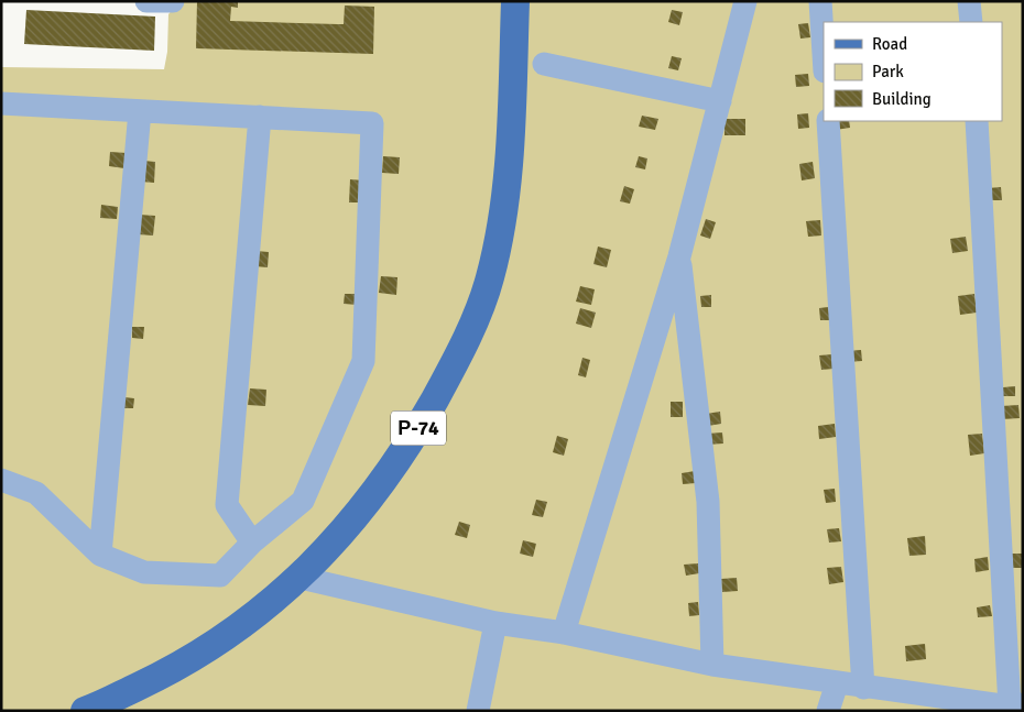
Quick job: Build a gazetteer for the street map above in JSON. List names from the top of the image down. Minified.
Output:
{"streets":{"main road":["Р-74"]},"legend":["Road","Park","Building"]}
